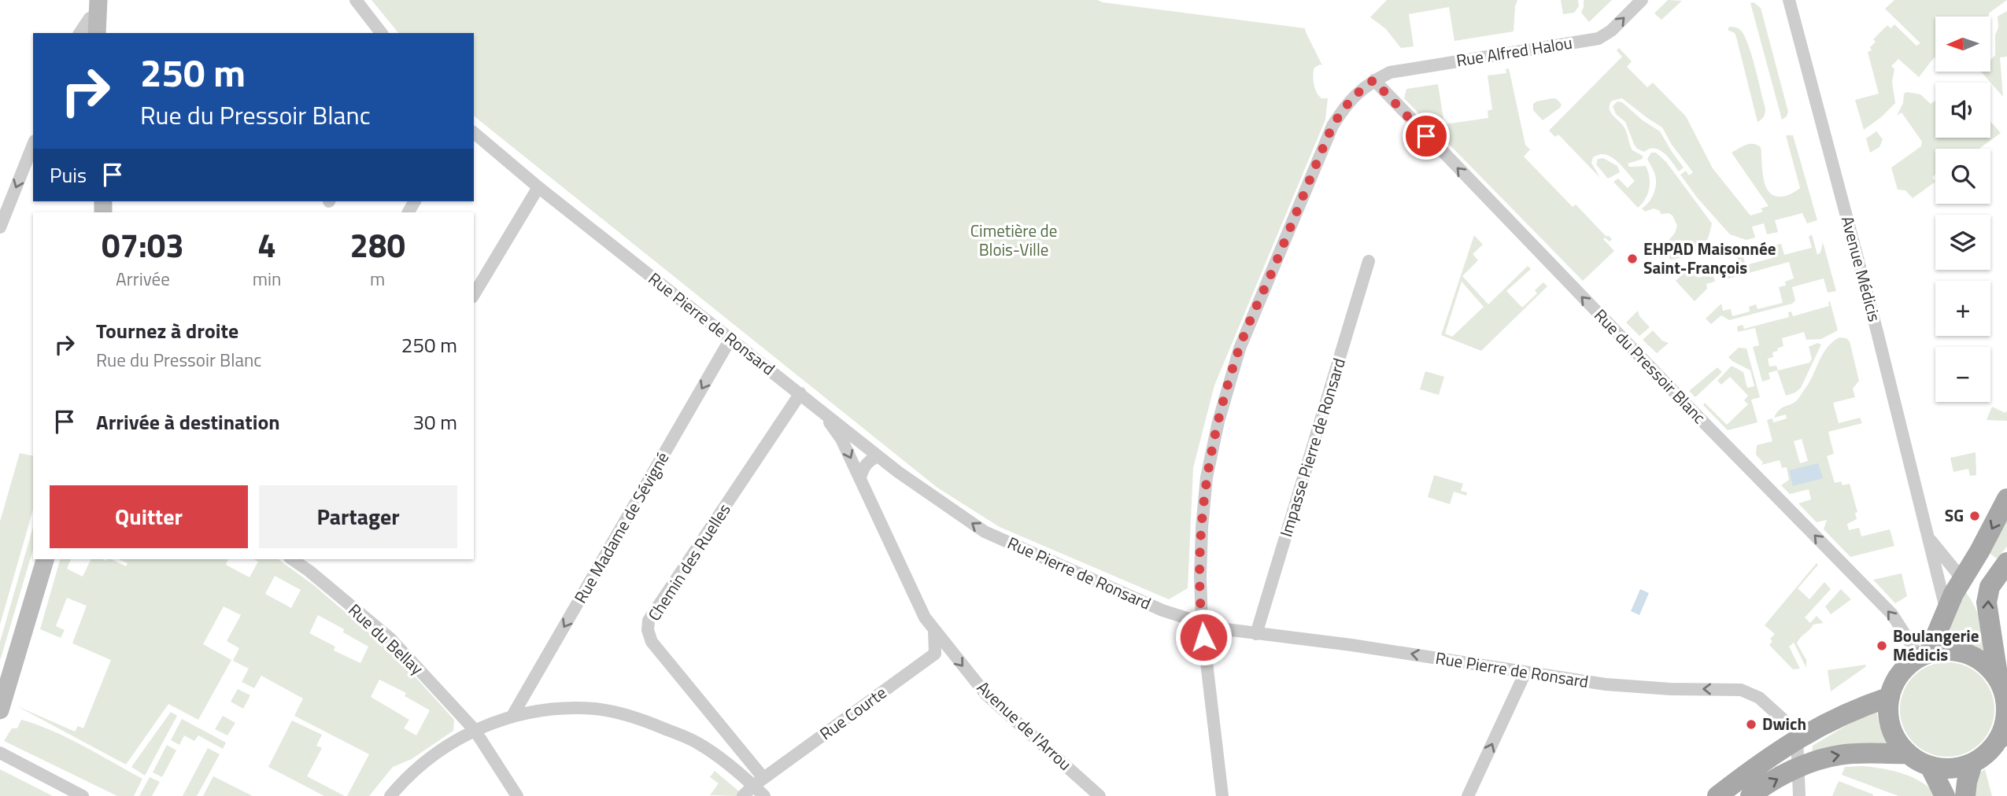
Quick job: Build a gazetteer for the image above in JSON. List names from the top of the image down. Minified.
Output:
{"streets":{"street":["Rue Alfred Halou","Avenue Médicis","Rue Pierre de Ronsard","Rue du Pressoir Blanc","Impasse Pierre de Ronsard","Rue Madame de Sévigné","Chemin des Ruelles","Rue du Bellay","Rue Courte","Avenue de l'Arrou"]},"crossings":[["Rue Alfred Halou","Rue Pierre de Ronsard"],["Rue Alfred Halou","Rue du Pressoir Blanc"],["Rue Pierre de Ronsard","Impasse Pierre de Ronsard"],["Rue Pierre de Ronsard","Rue Madame de Sévigné"],["Rue Pierre de Ronsard","Chemin des Ruelles"],["Rue Pierre de Ronsard","Avenue de l'Arrou"],["Chemin des Ruelles","Rue Courte"],["Rue Courte","Avenue de l'Arrou"]],"one_way":["Rue Pierre de Ronsard","Rue du Pressoir Blanc","Rue Madame de Sévigné","Avenue de l'Arrou"],"parks":["Cimetière de Blois-Ville"],"places":["EHPAD Maisonnée Saint-François","SG","Boulangerie Médicis","Dwich"],"north":"left","page":{"map_buttons":["+","−"],"turn":["250 m","Rue du Pressoir Blanc"],"then":"Puis","eta":["07:03","Arrivée","4","min","280","m"],"list":[{"name":"Tournez à droite","note":"Rue du Pressoir Blanc","value":"250 m"},{"name":"Arrivée à destination","value":"30 m"}],"buttons":["Quitter","Partager"]}}
